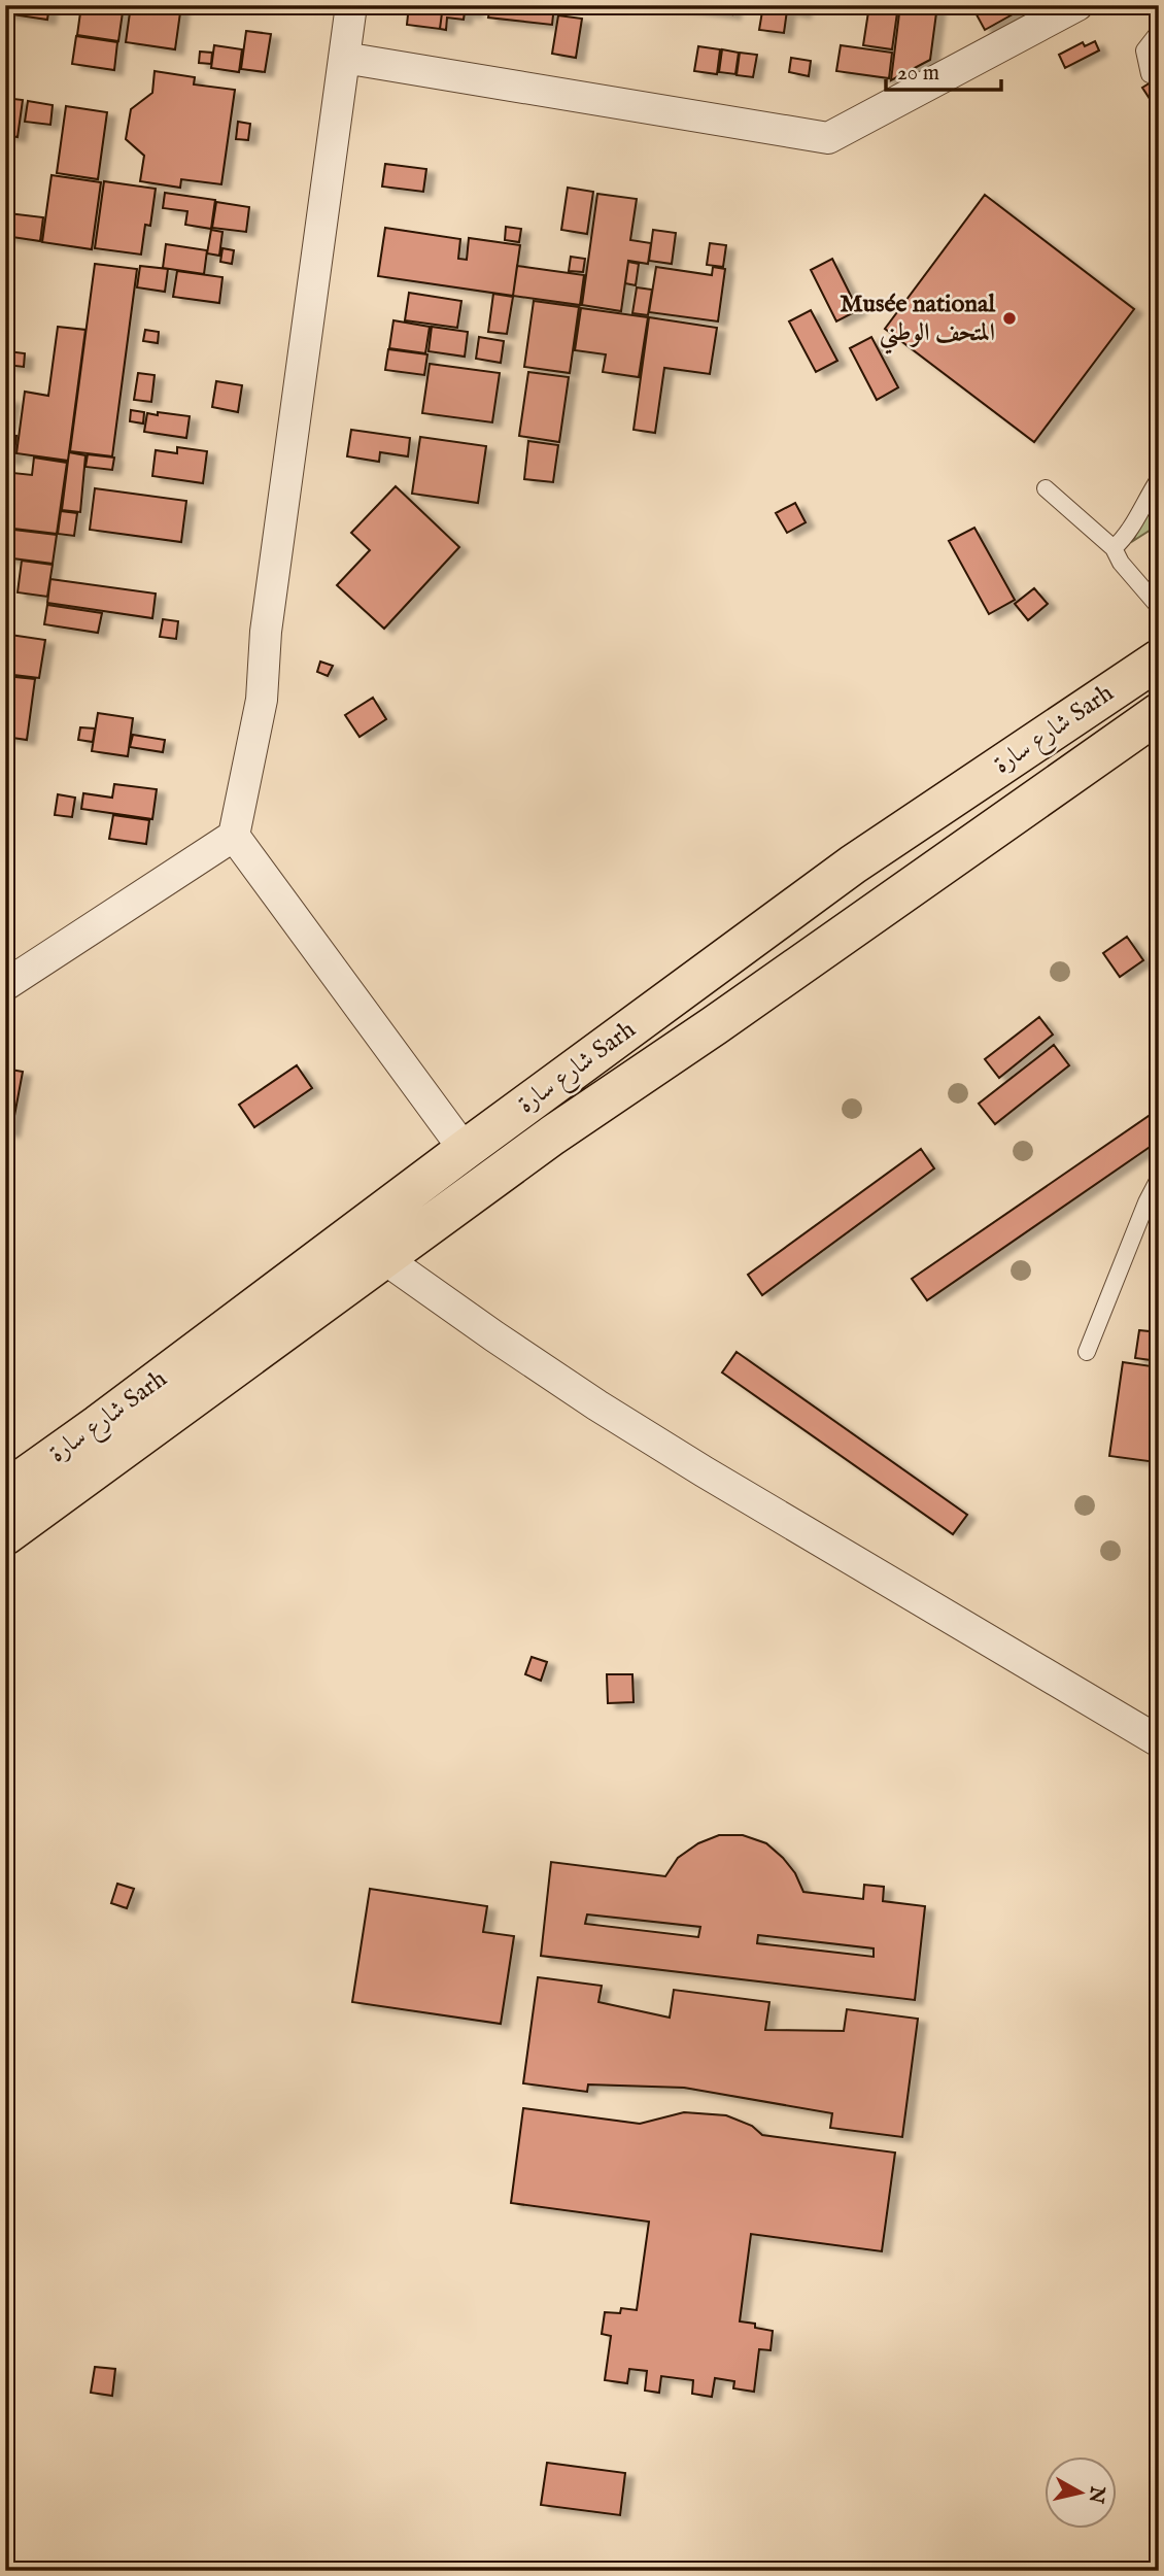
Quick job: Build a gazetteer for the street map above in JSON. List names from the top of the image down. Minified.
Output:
{"streets":{"highway":["شارع سارة Sarh"]},"places":["Musée national المتحف الوطني"],"scale_bar":"20 m","north":"right"}
